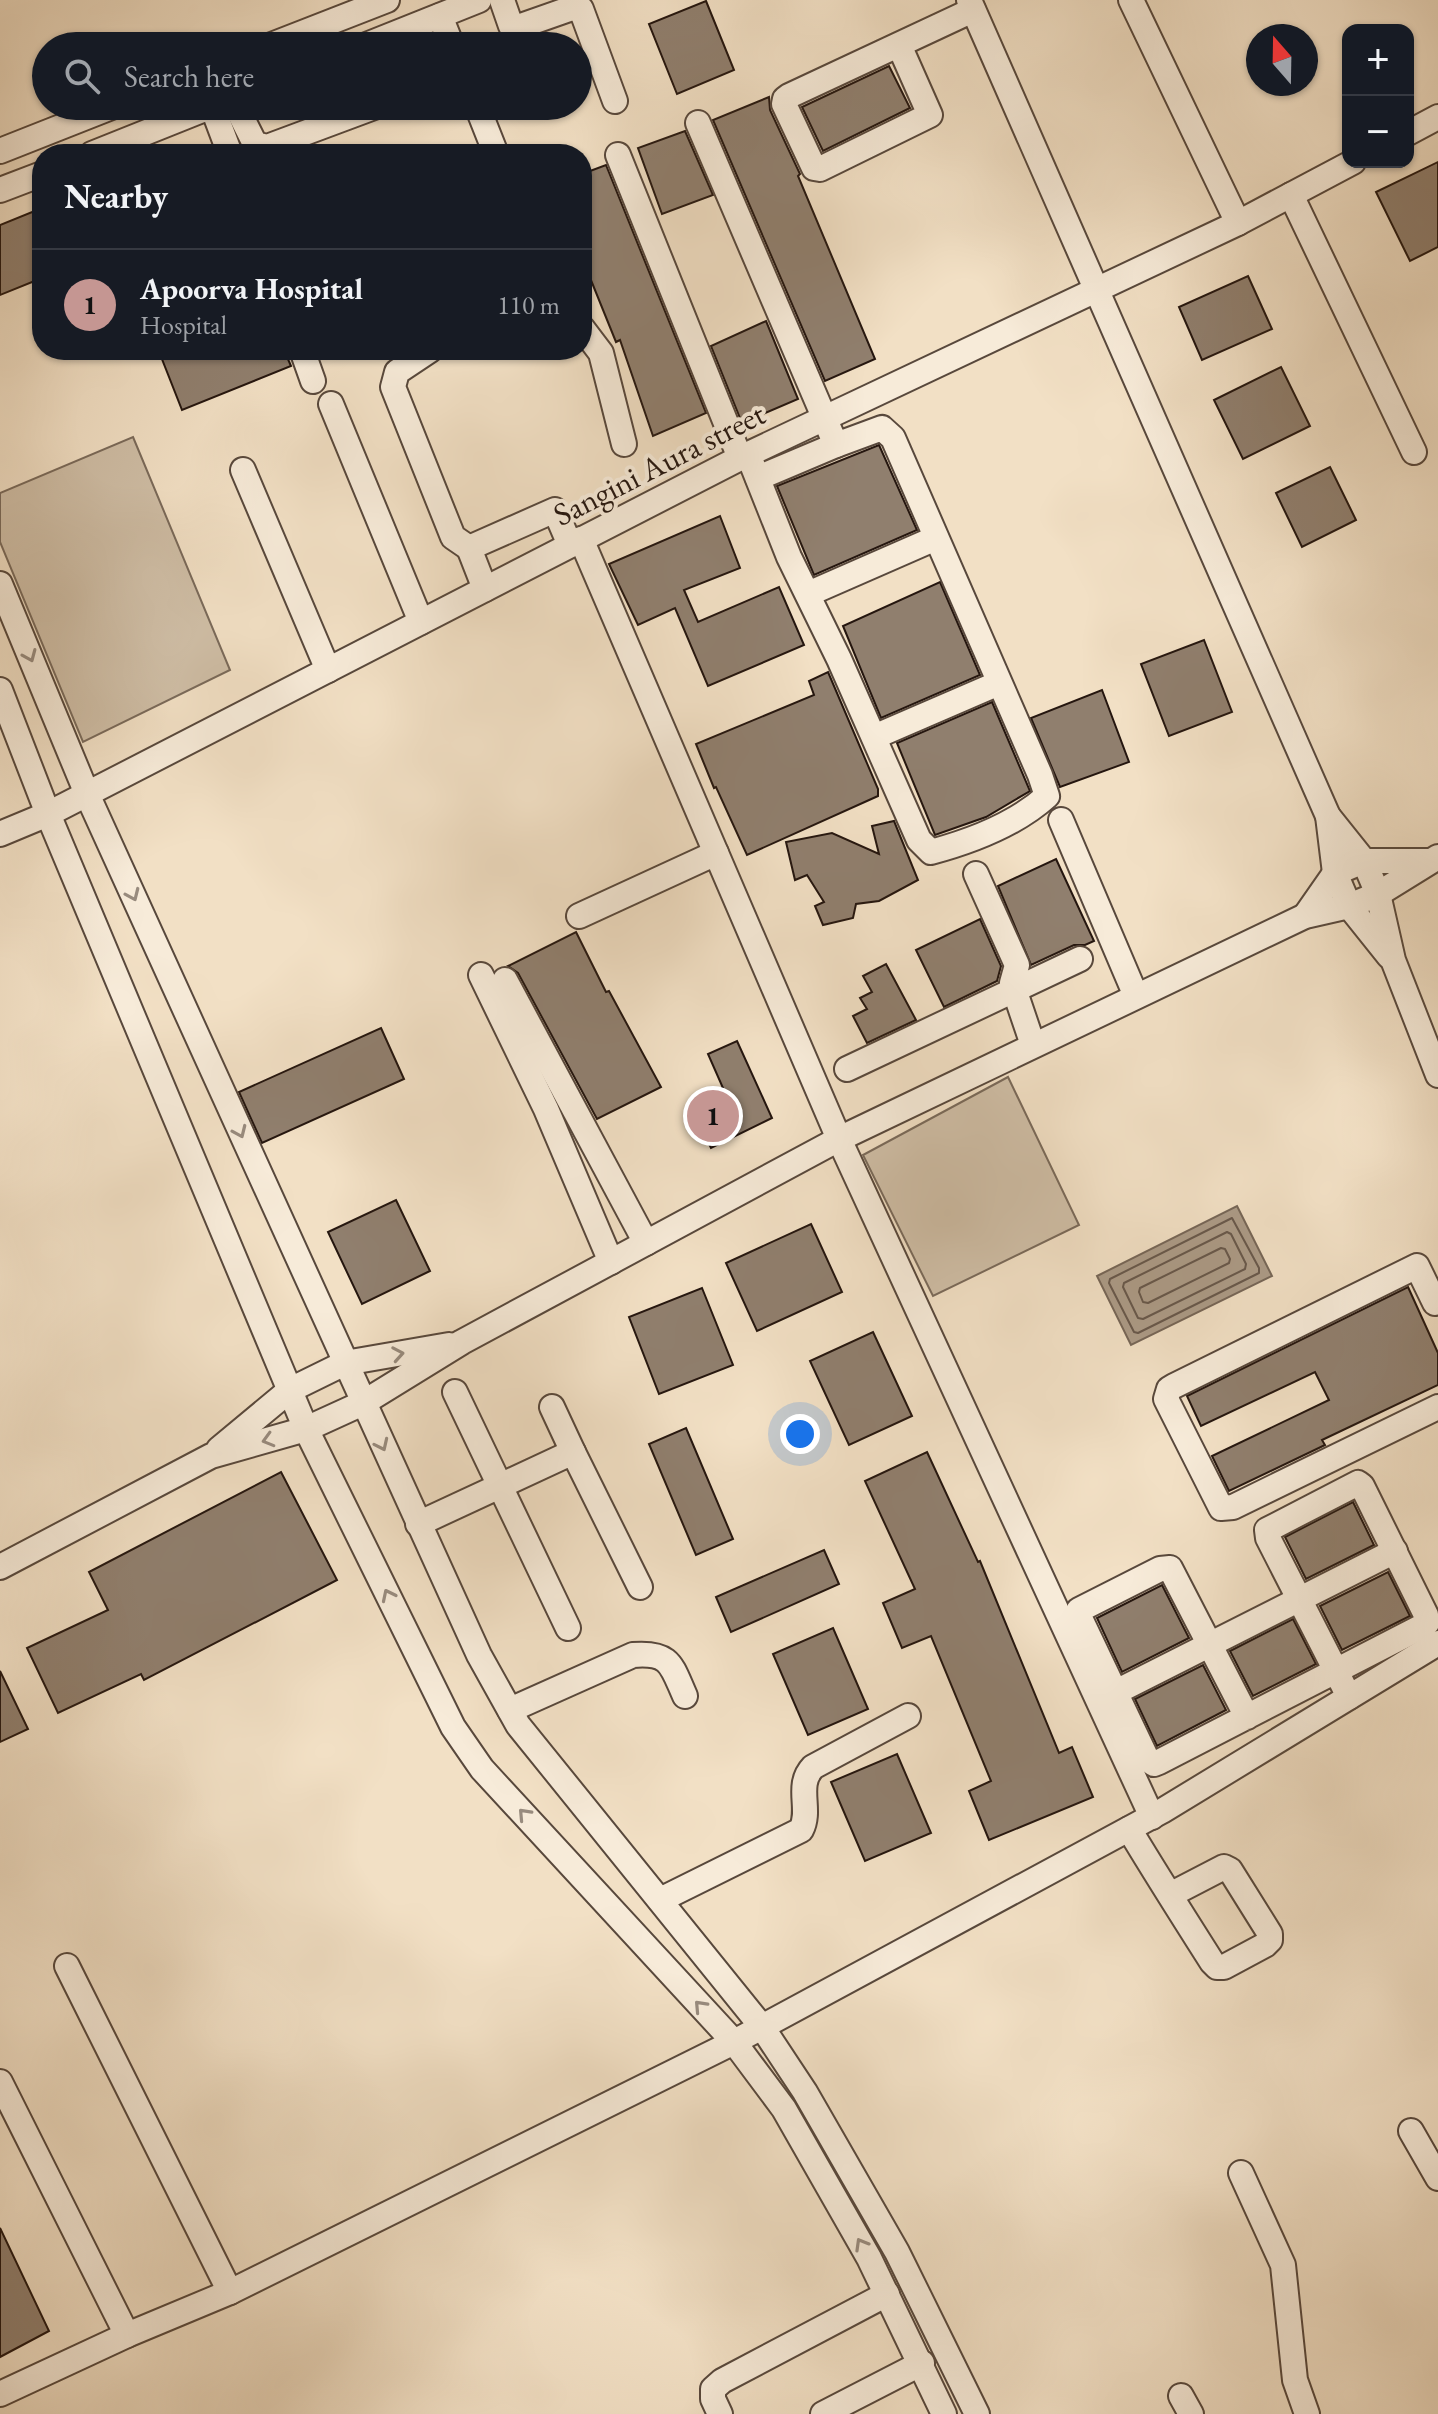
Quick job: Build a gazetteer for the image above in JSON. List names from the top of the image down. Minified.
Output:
{"streets":{"street":["Sangini Aura street"]},"north":"top","page":{"map_buttons":["+","−"],"search":"Search here","heading":"Nearby","list":[{"mark":"1","name":"Apoorva Hospital","note":"Hospital","value":"110 m"}],"pins":"1"}}
